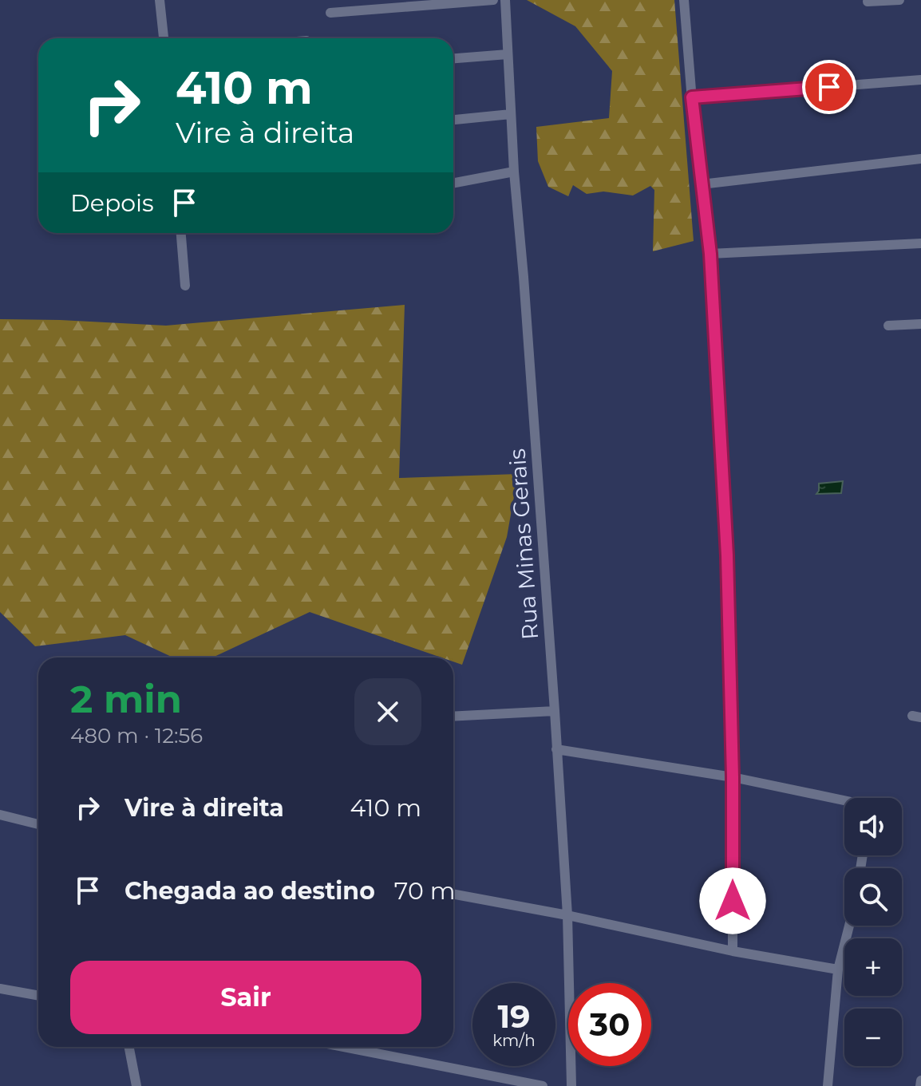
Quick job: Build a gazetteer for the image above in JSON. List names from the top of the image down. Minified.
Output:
{"streets":{"street":["Rua Minas Gerais"]},"page":{"turn":["410 m","Vire à direita"],"then":"Depois","heading":["2 min","480 m · 12:56"],"list":[{"name":"Vire à direita","value":"410 m"},{"name":"Chegada ao destino","value":"70 m"}],"map_buttons":["+","−"],"buttons":"Sair","speed":"19 km/h","limit":"30"}}
